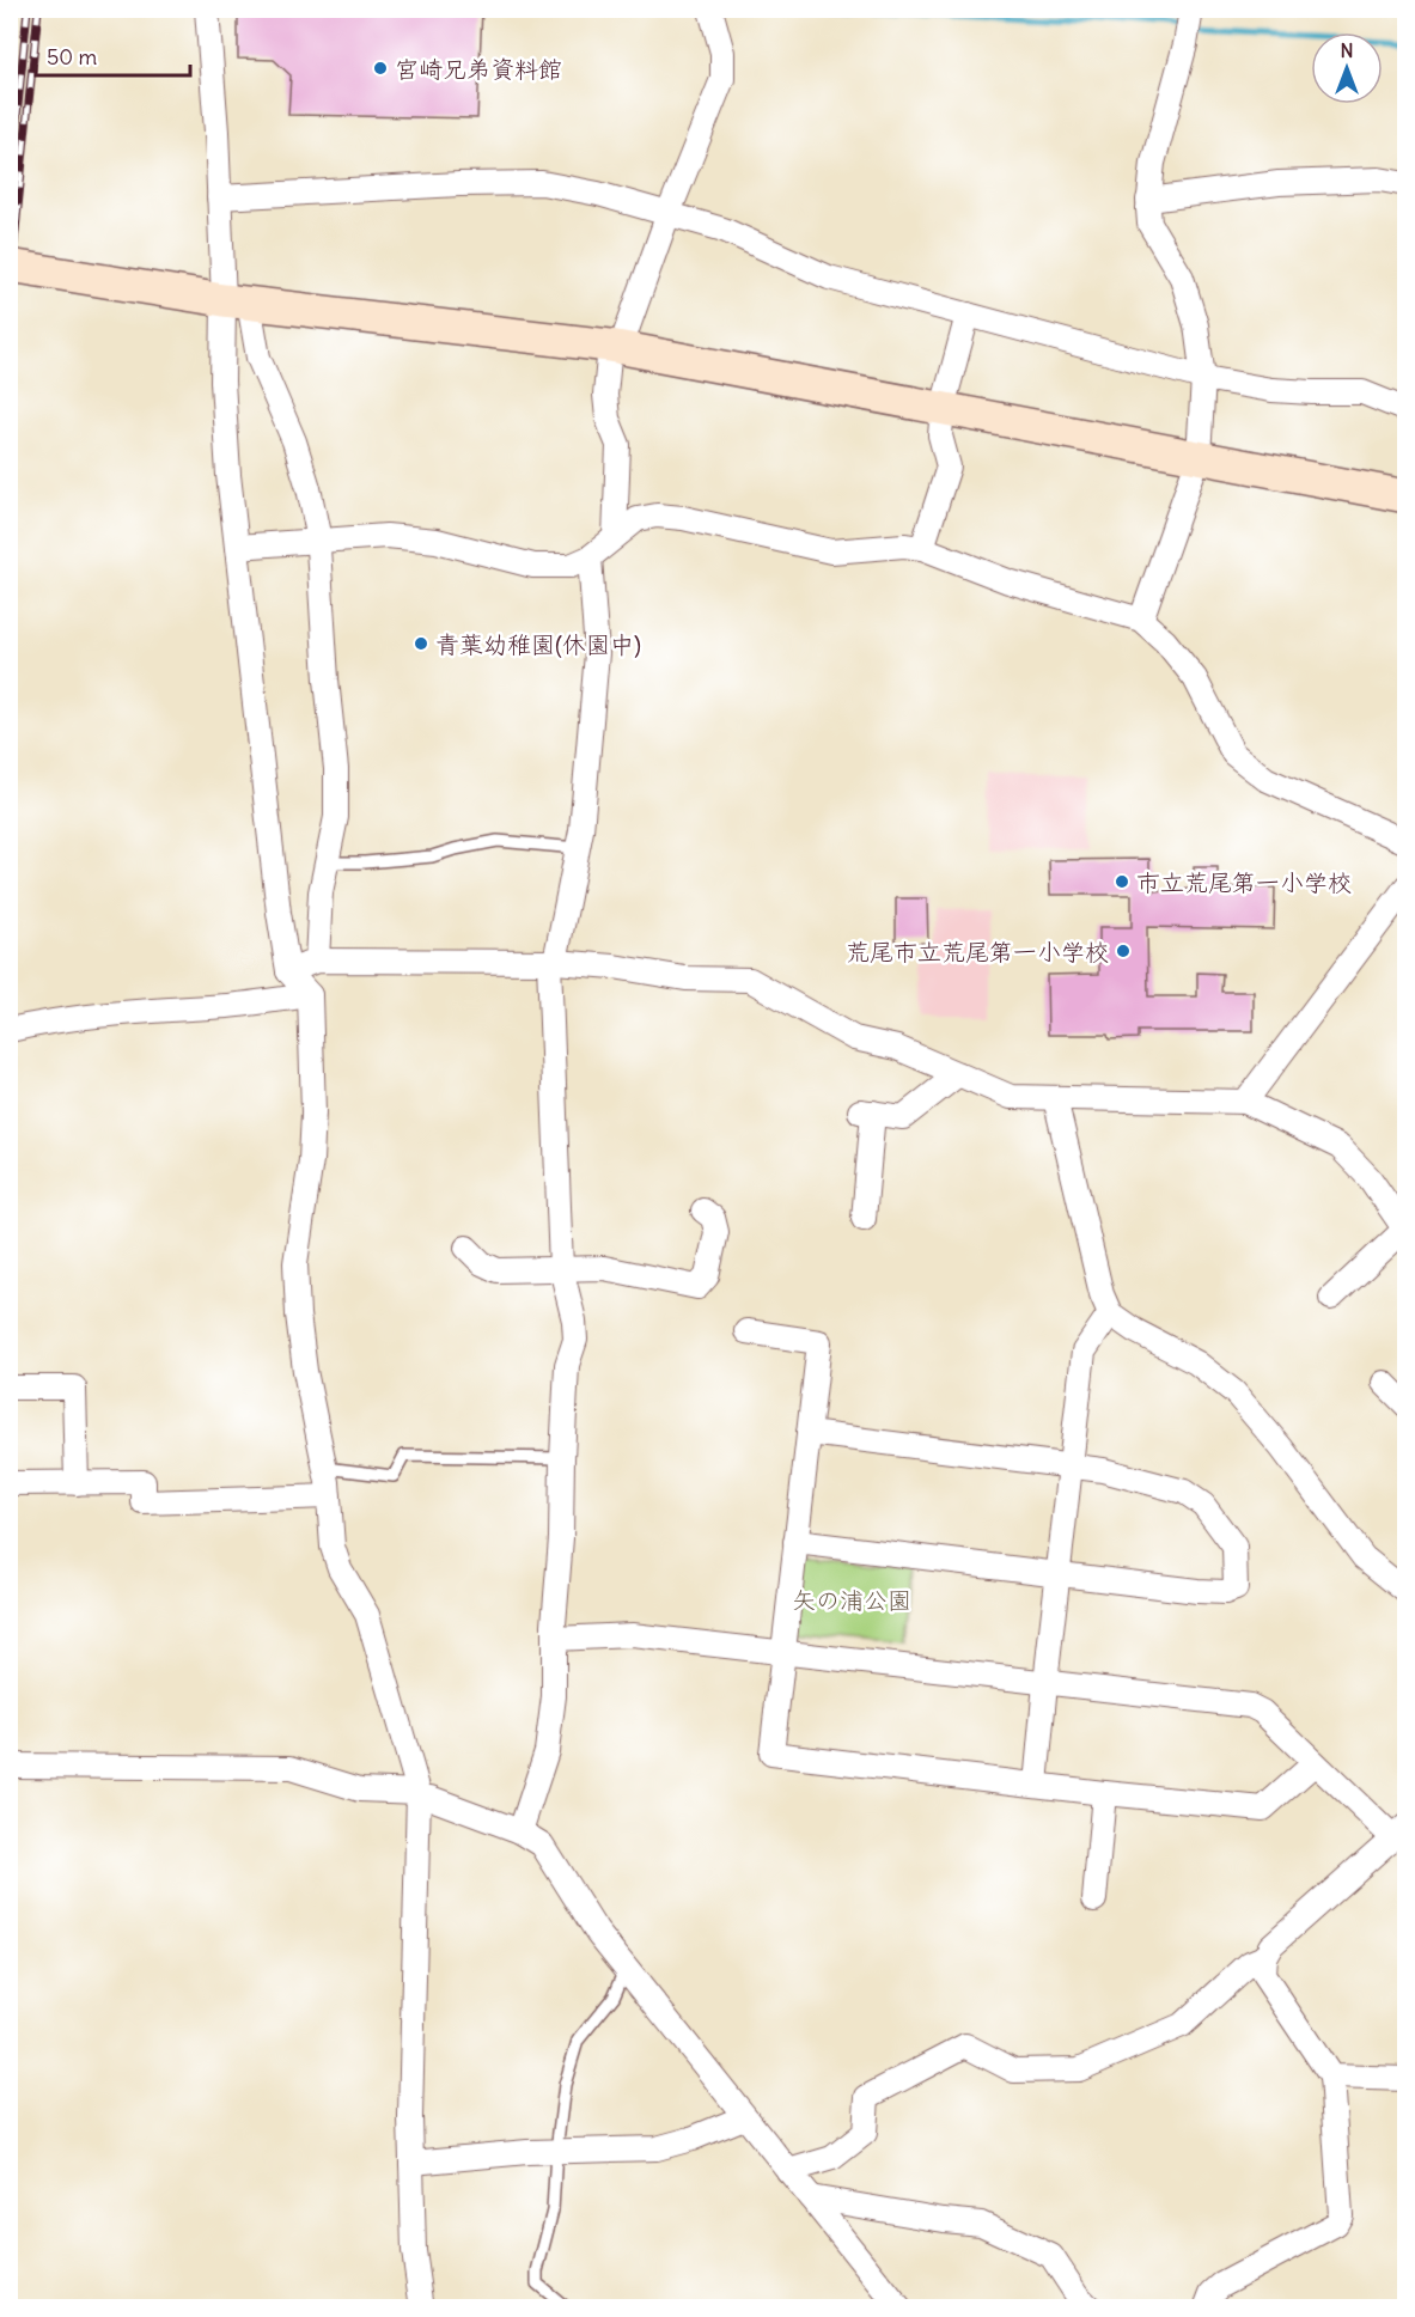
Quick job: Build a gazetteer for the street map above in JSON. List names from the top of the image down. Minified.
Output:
{"parks":["矢の浦公園"],"places":["宮崎兄弟資料館","青葉幼稚園(休園中)","市立荒尾第一小学校","荒尾市立荒尾第一小学校"],"scale_bar":"50 m","north":"top"}
